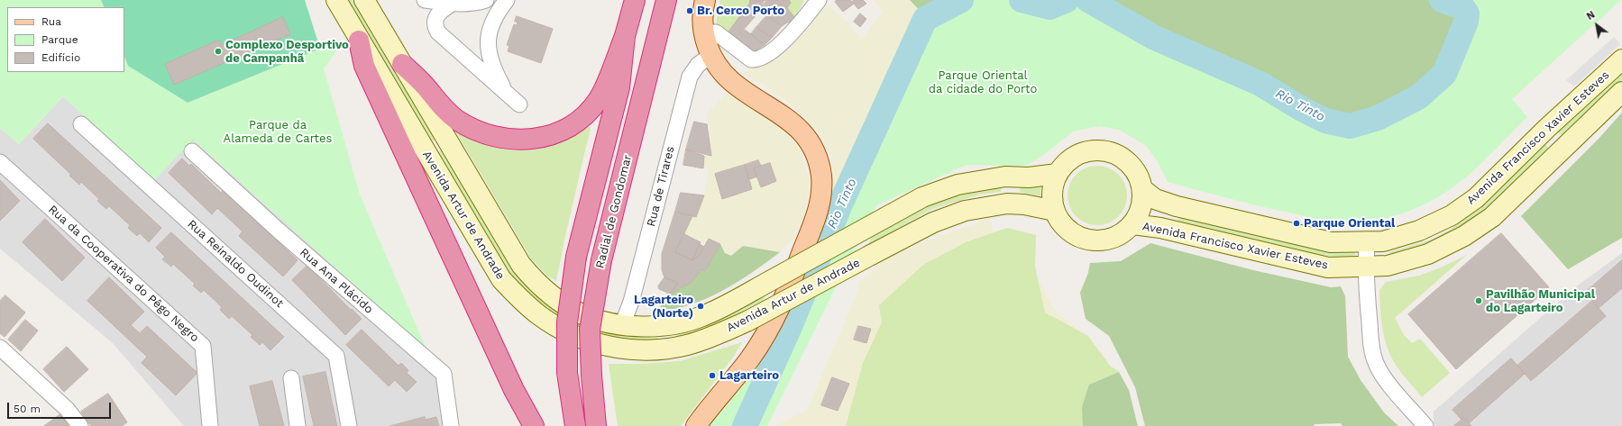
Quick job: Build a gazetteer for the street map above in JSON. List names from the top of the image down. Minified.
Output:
{"streets":{"highway":["Radial de Gondomar"],"main road":["Avenida Francisco Xavier Esteves","Avenida Artur de Andrade"],"street":["Rua de Tirares","Rua Reinaldo Oudinot","Rua da Cooperativa do Pêgo Negro","Rua Ana Plácido"]},"crossings":[["Avenida Francisco Xavier Esteves","Avenida Artur de Andrade"],["Rua de Tirares","Avenida Artur de Andrade"]],"water":["Rio Tinto"],"parks":["Parque Oriental da cidade do Porto","Parque da Alameda de Cartes"],"places":["Br. Cerco Porto","Complexo Desportivo de Campanhã","Parque Oriental","Pavilhão Municipal do Lagarteiro","Lagarteiro (Norte)","Lagarteiro"],"legend":["Rua","Parque","Edifício"],"scale_bar":"50 m","north":"top left"}
